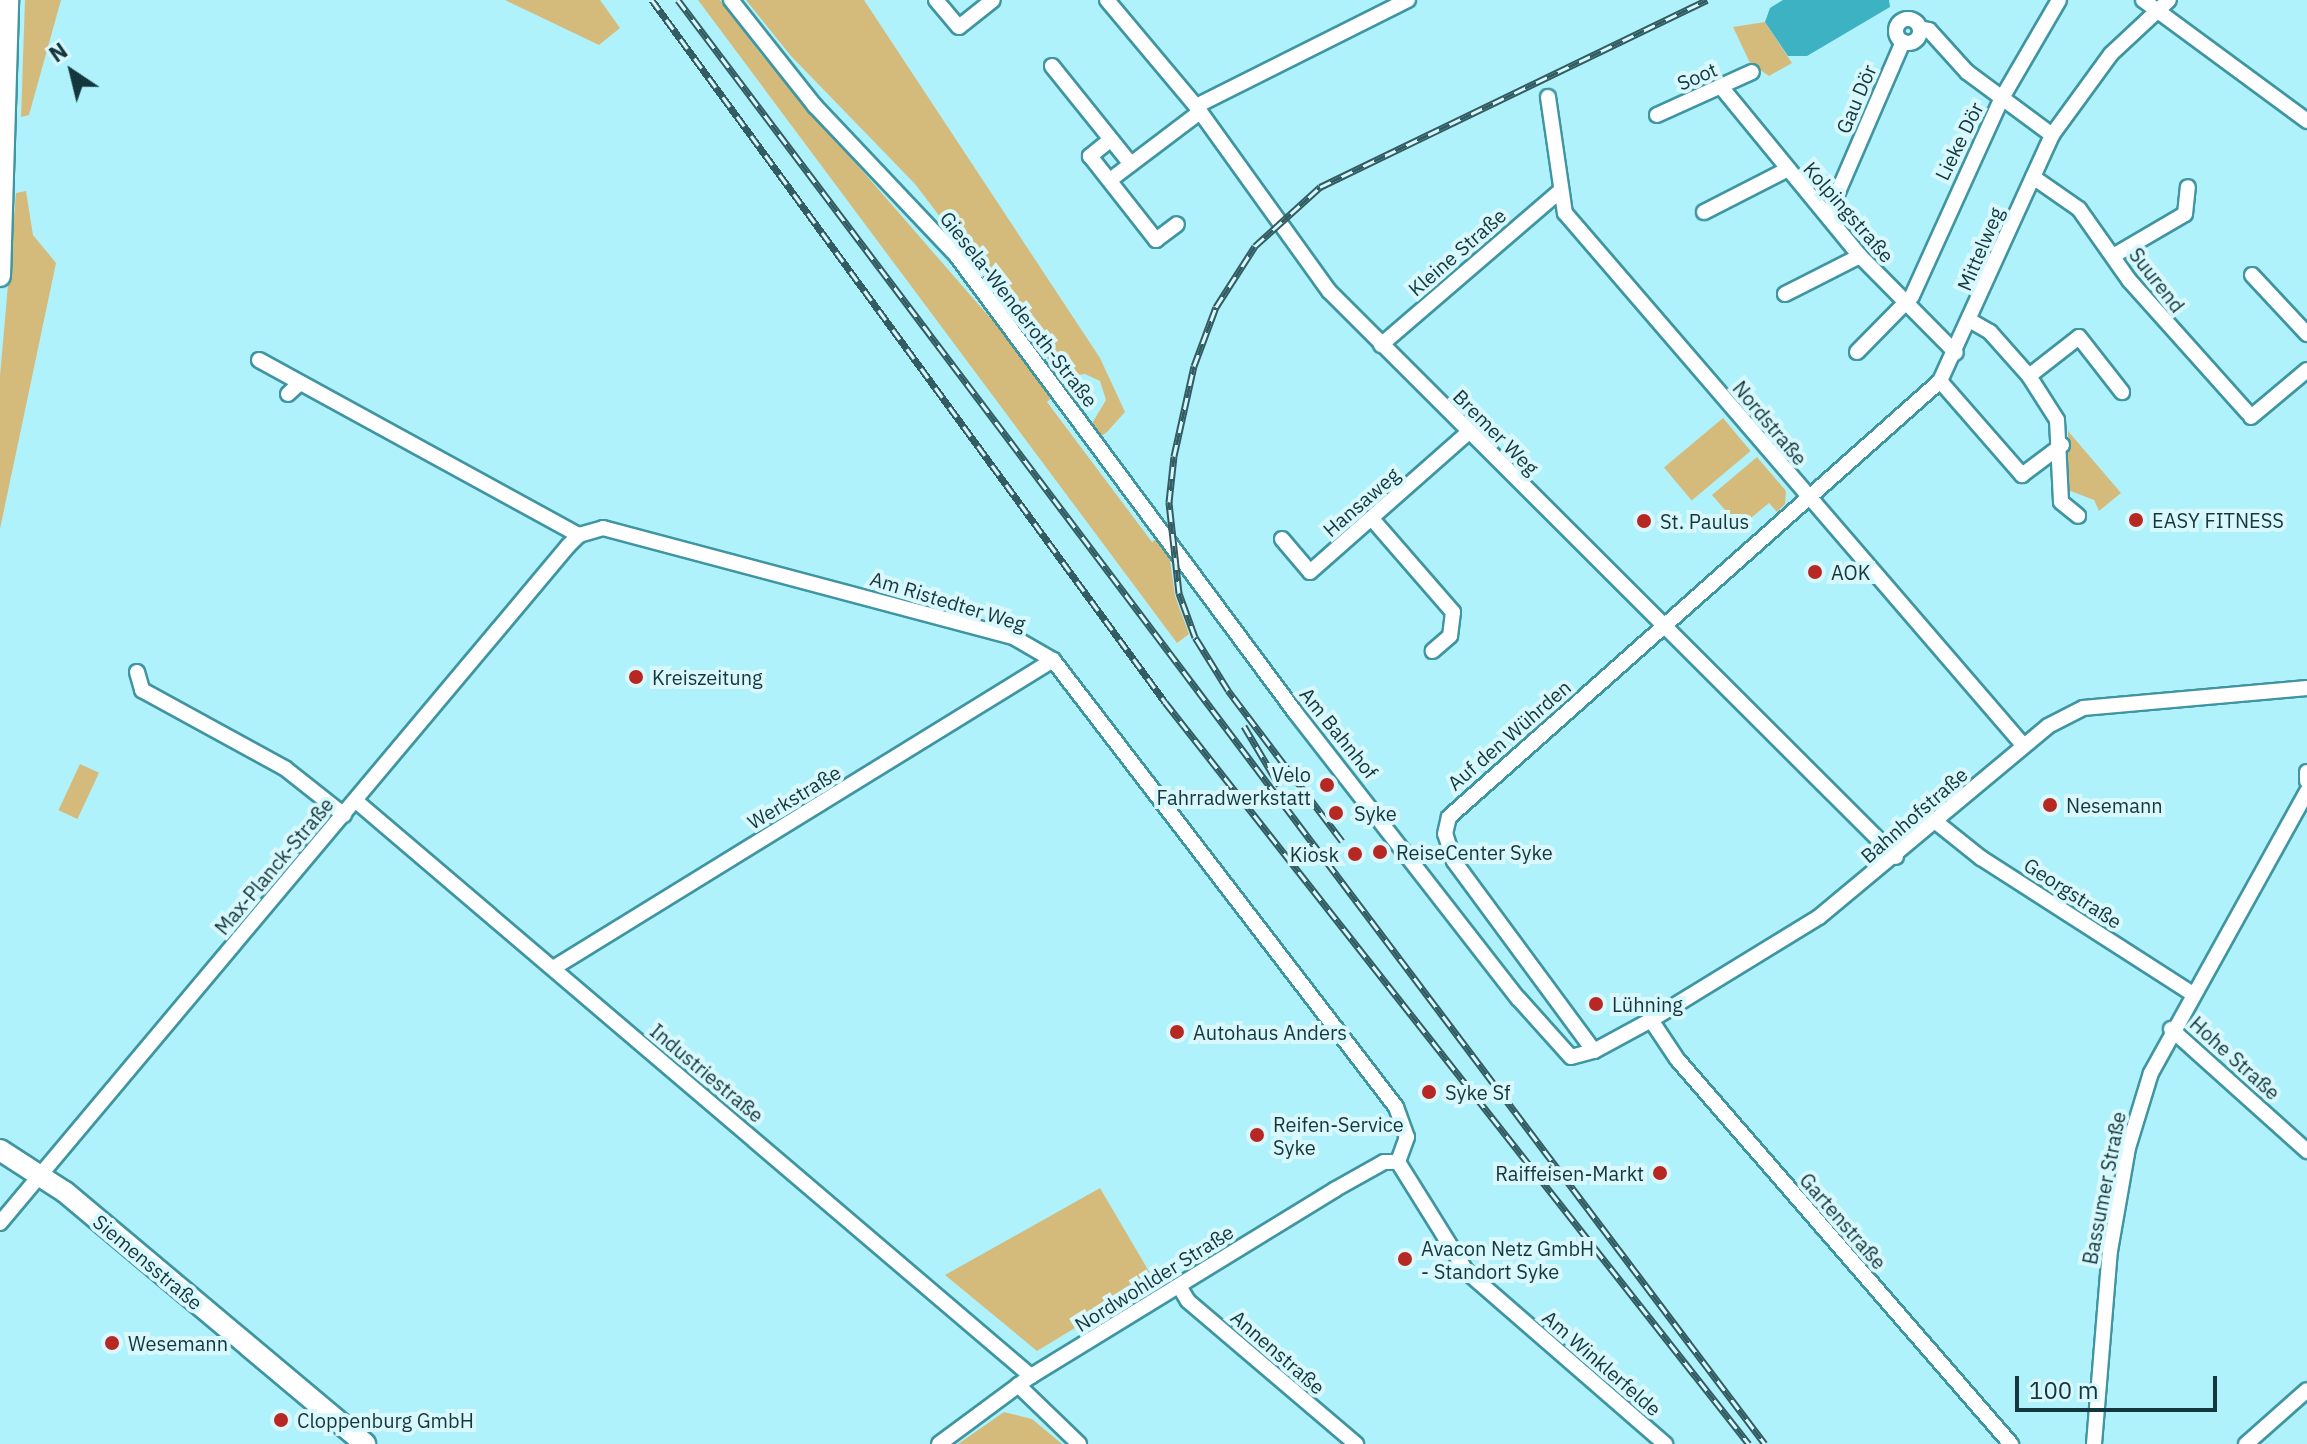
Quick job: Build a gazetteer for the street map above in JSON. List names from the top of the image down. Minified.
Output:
{"streets":{"main road":["Siemensstraße"],"street":["Soot","Gau Dör","Lieke Dör","Kolpingstraße","Mittelweg","Kleine Straße","Suurend","Giesela-Wenderoth-Straße","Nordstraße","Bremer Weg","Hansaweg","Am Ristedter Weg","Am Bahnhof","Auf den Wührden","Werkstraße","Bahnhofstraße","Max-Planck-Straße","Georgstraße","Hohe Straße","Industriestraße","Bassumer Straße","Gartenstraße","Nordwohlder Straße","Annenstraße","Am Winklerfelde"]},"crossings":[["Soot","Kolpingstraße"],["Gau Dör","Lieke Dör"],["Gau Dör","Kolpingstraße"],["Lieke Dör","Kolpingstraße"],["Kolpingstraße","Mittelweg"],["Mittelweg","Suurend"],["Mittelweg","Nordstraße"],["Mittelweg","Auf den Wührden"],["Kleine Straße","Nordstraße"],["Kleine Straße","Bremer Weg"],["Giesela-Wenderoth-Straße","Am Bahnhof"],["Nordstraße","Auf den Wührden"],["Nordstraße","Bahnhofstraße"],["Bremer Weg","Hansaweg"],["Bremer Weg","Auf den Wührden"],["Bremer Weg","Bahnhofstraße"],["Am Ristedter Weg","Werkstraße"],["Am Ristedter Weg","Max-Planck-Straße"],["Am Ristedter Weg","Nordwohlder Straße"],["Am Ristedter Weg","Am Winklerfelde"],["Am Bahnhof","Bahnhofstraße"],["Auf den Wührden","Bahnhofstraße"],["Werkstraße","Industriestraße"],["Bahnhofstraße","Georgstraße"],["Bahnhofstraße","Gartenstraße"],["Max-Planck-Straße","Industriestraße"],["Max-Planck-Straße","Siemensstraße"],["Georgstraße","Bassumer Straße"],["Hohe Straße","Bassumer Straße"],["Industriestraße","Nordwohlder Straße"],["Nordwohlder Straße","Annenstraße"],["Nordwohlder Straße","Am Winklerfelde"]],"places":["EASY FITNESS","St. Paulus","AOK","Kreiszeitung","Velo Fahrradwerkstatt","Nesemann","Syke","ReiseCenter Syke","Kiosk","Lühning","Autohaus Anders","Syke Sf","Reifen-Service Syke","Raiffeisen-Markt","Avacon Netz GmbH - Standort Syke","Wesemann","Cloppenburg GmbH"],"scale_bar":"100 m","north":"top left"}
